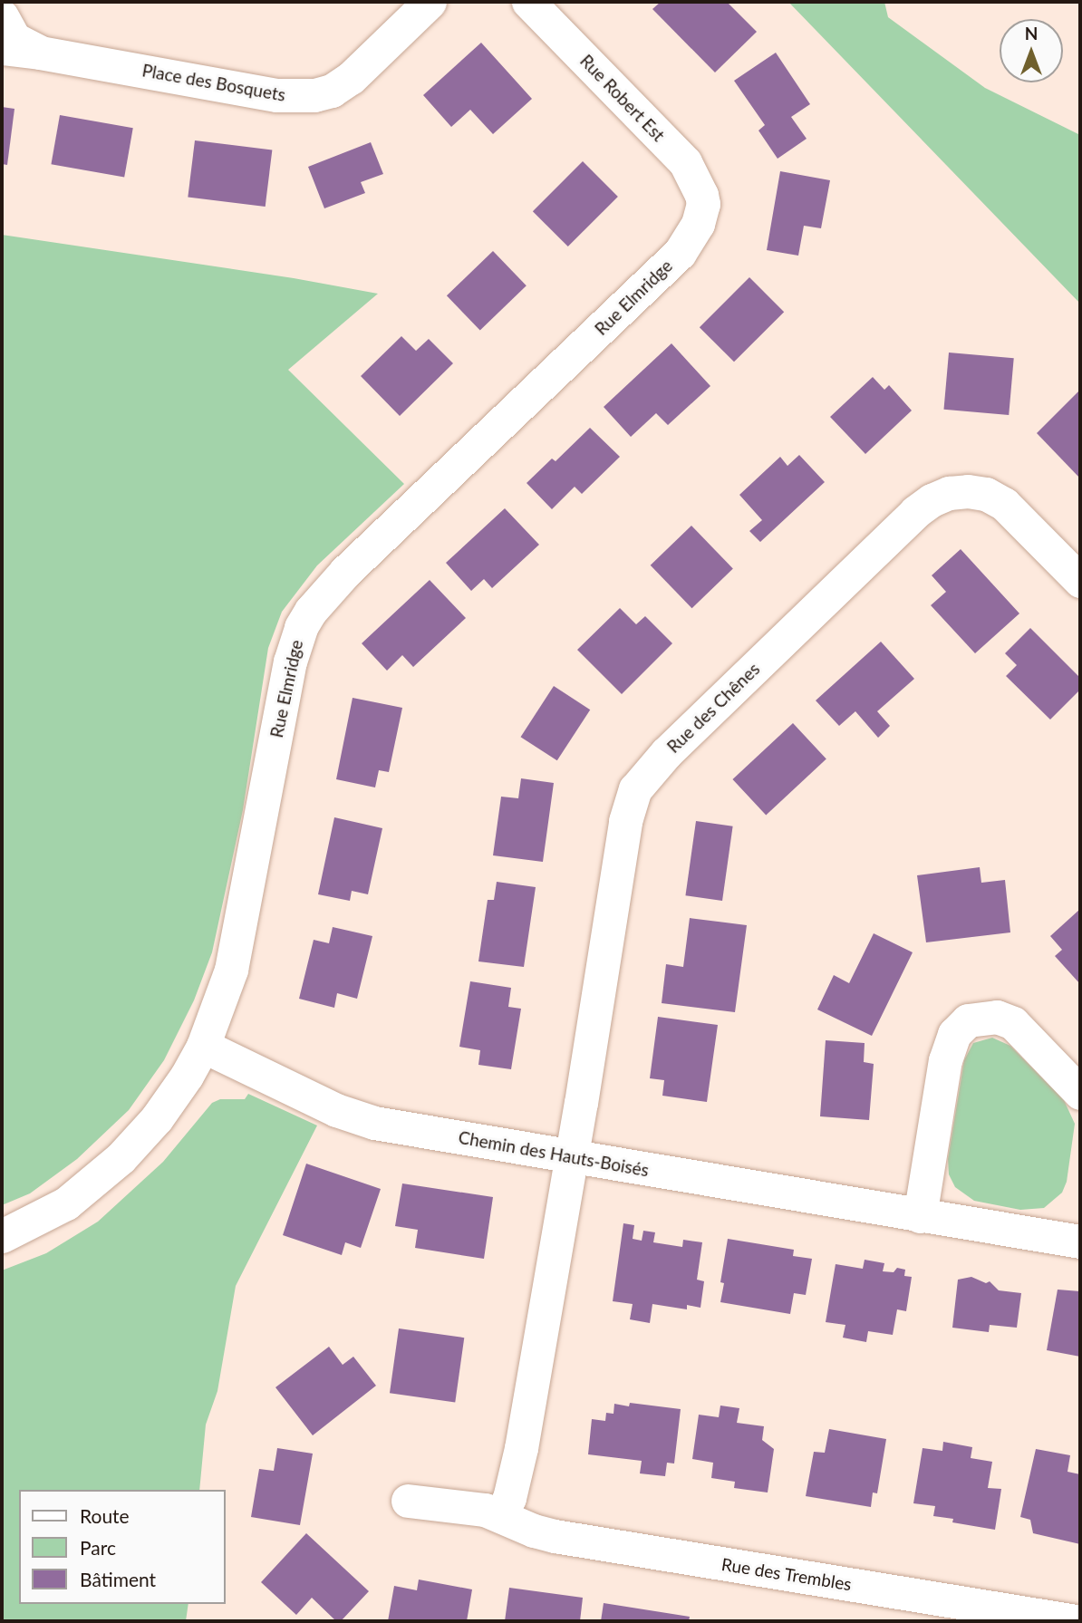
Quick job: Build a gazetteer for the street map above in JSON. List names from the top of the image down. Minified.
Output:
{"streets":{"street":["Place des Bosquets","Rue Robert Est","Rue Elmridge","Rue des Chênes","Chemin des Hauts-Boisés","Rue des Trembles"]},"crossings":[["Rue Robert Est","Rue Elmridge"],["Rue Elmridge","Chemin des Hauts-Boisés"],["Rue des Chênes","Chemin des Hauts-Boisés"]],"legend":["Route","Parc","Bâtiment"],"north":"top"}
